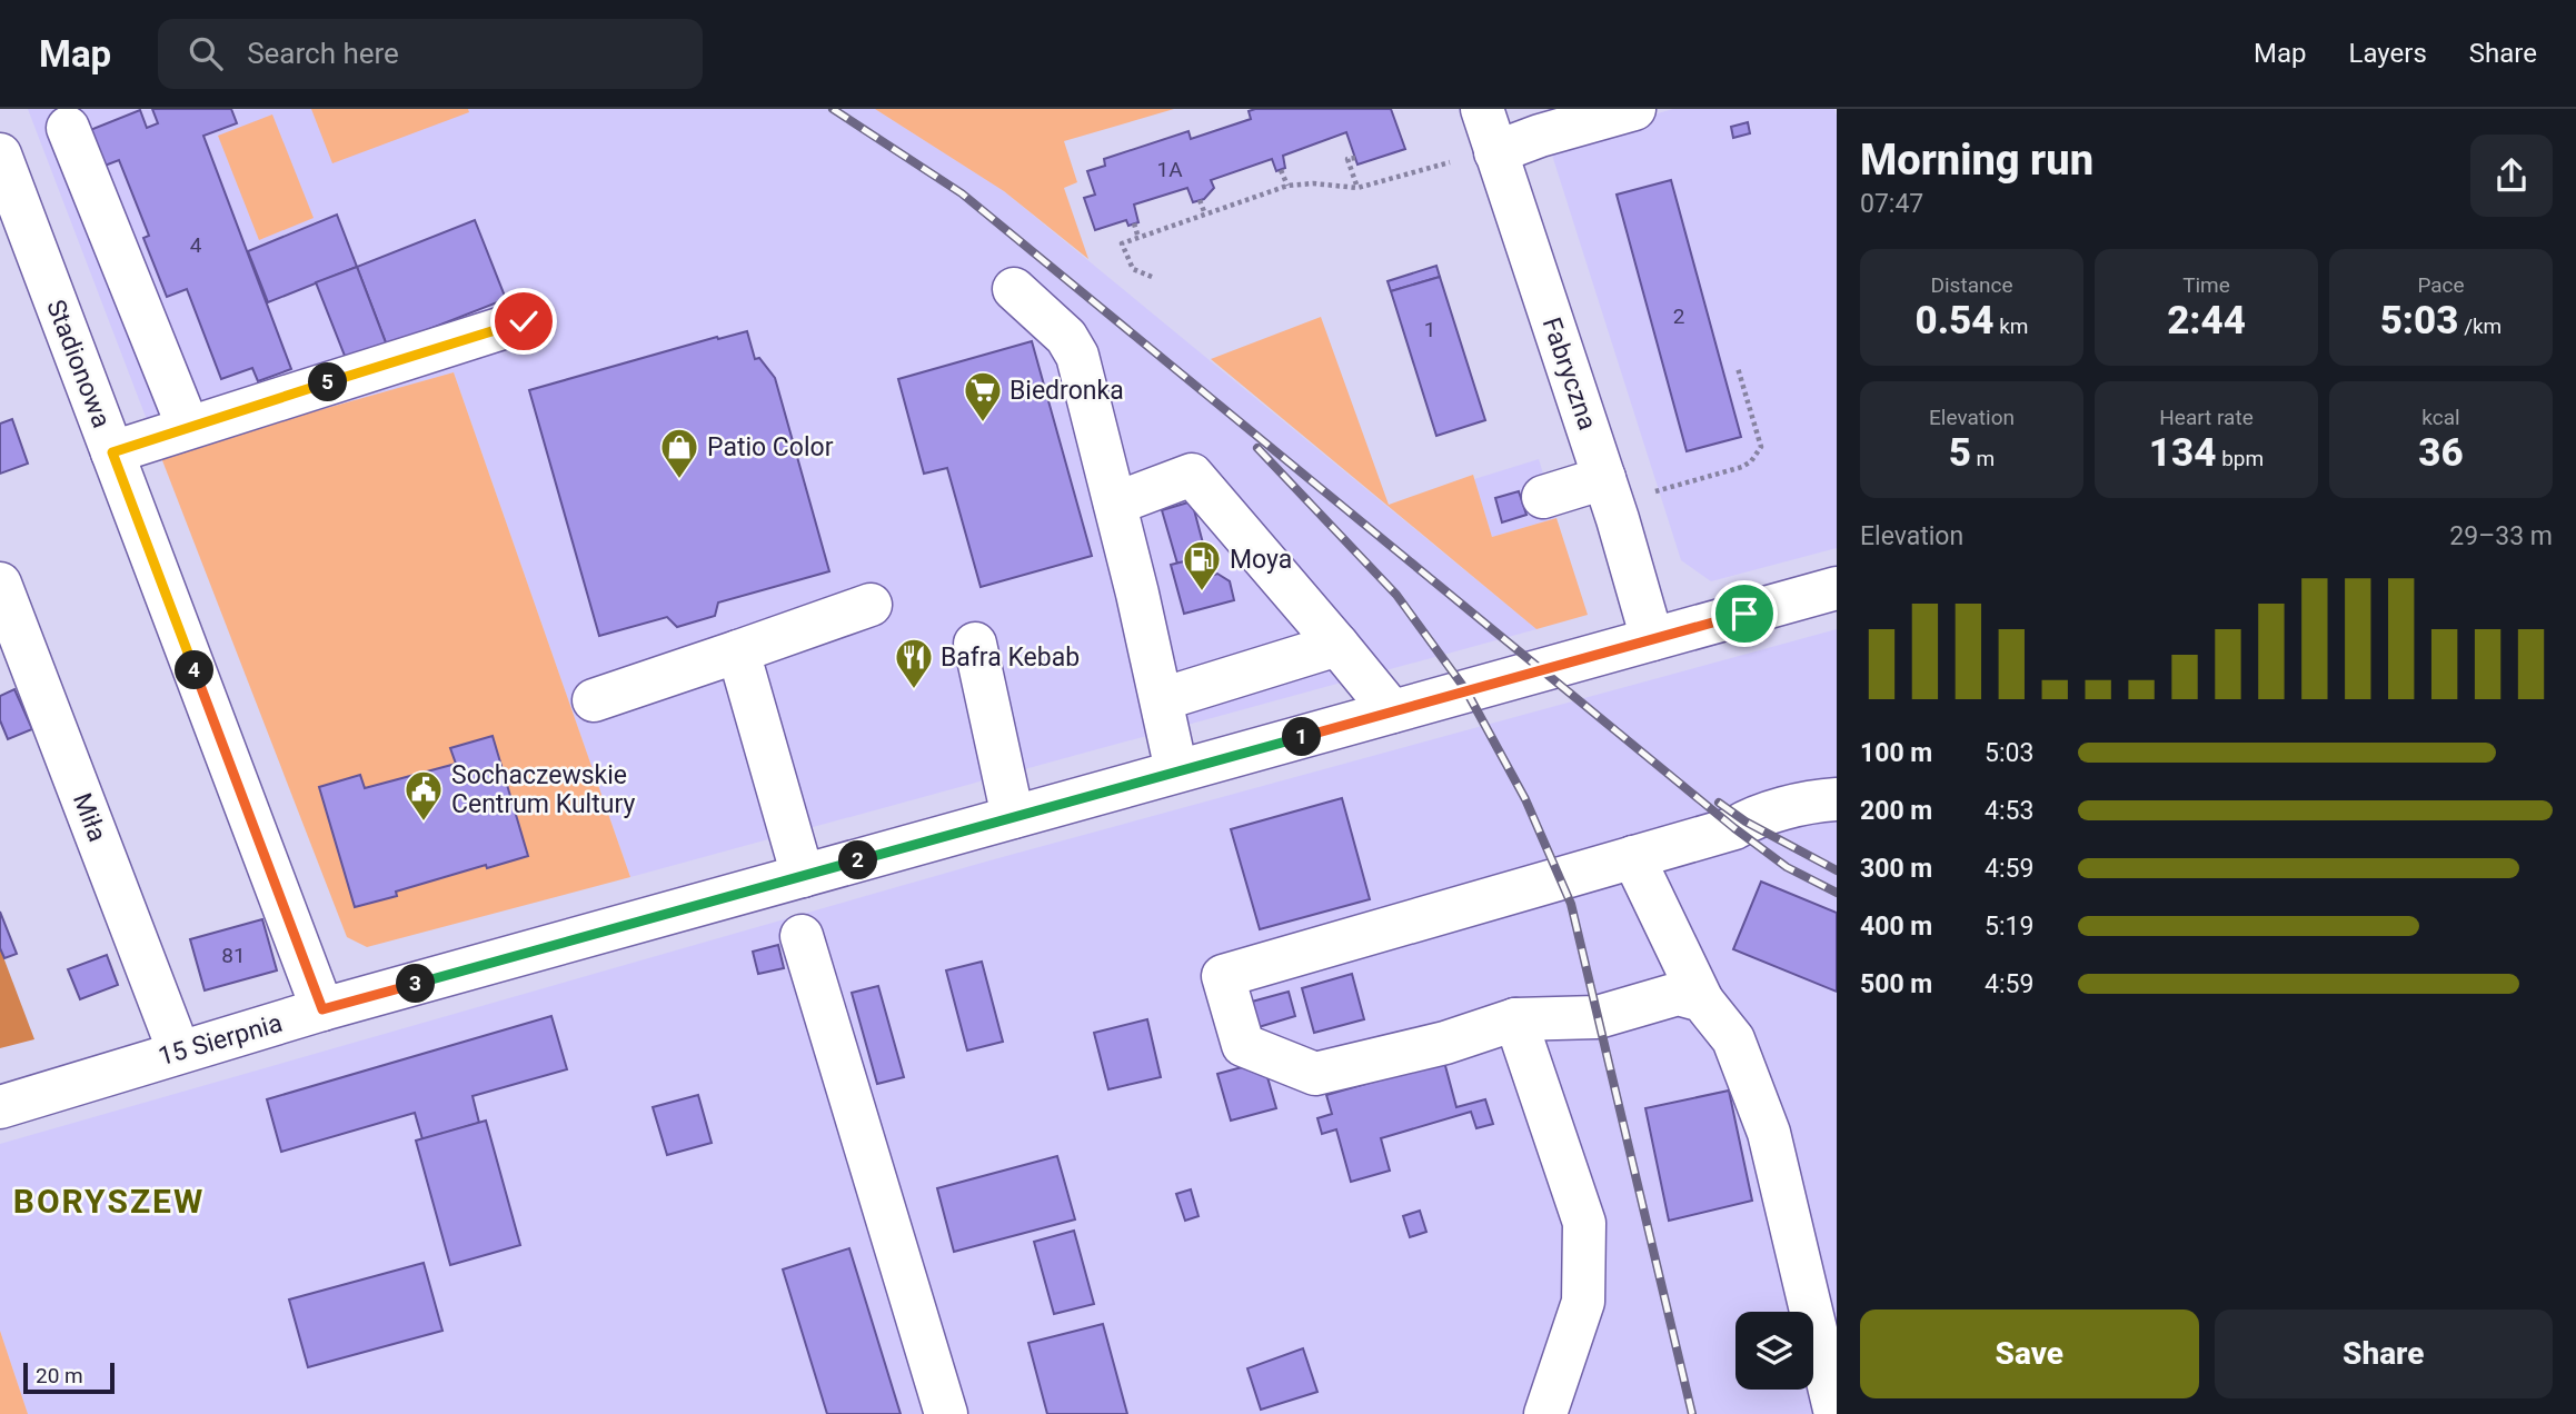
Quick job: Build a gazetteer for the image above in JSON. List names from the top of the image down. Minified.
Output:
{"streets":{"street":["Stadionowa","Fabryczna","Miła","15 Sierpnia"]},"crossings":[["Stadionowa","15 Sierpnia"],["Fabryczna","15 Sierpnia"],["Miła","15 Sierpnia"]],"districts":["BORYSZEW"],"places":{"supermarket":["Biedronka"],"shop":["Patio Color"],"fuel station":["Moya"],"restaurant":["Bafra Kebab"],"public building":["Sochaczewskie Centrum Kultury"]},"house_numbers":["1A","4","2","1","81"],"scale_bar":"20 m","page":{"header":"Map","search":"Search here","nav":["Map","Layers","Share"],"heading":["Morning run","07:47"],"stats":[["Distance","0.54 km"],["Time","2:44"],["Pace","5:03 /km"],["Elevation","5 m"],["Heart rate","134 bpm"],["kcal","36"]],"pins":["5","4","1","2","3"],"chart":["Elevation","29–33 m"],"list":[{"name":"100 m","note":"5:03"},{"name":"200 m","note":"4:53"},{"name":"300 m","note":"4:59"},{"name":"400 m","note":"5:19"},{"name":"500 m","note":"4:59"}],"buttons":["Save","Share"],"scale":"20 m"}}
